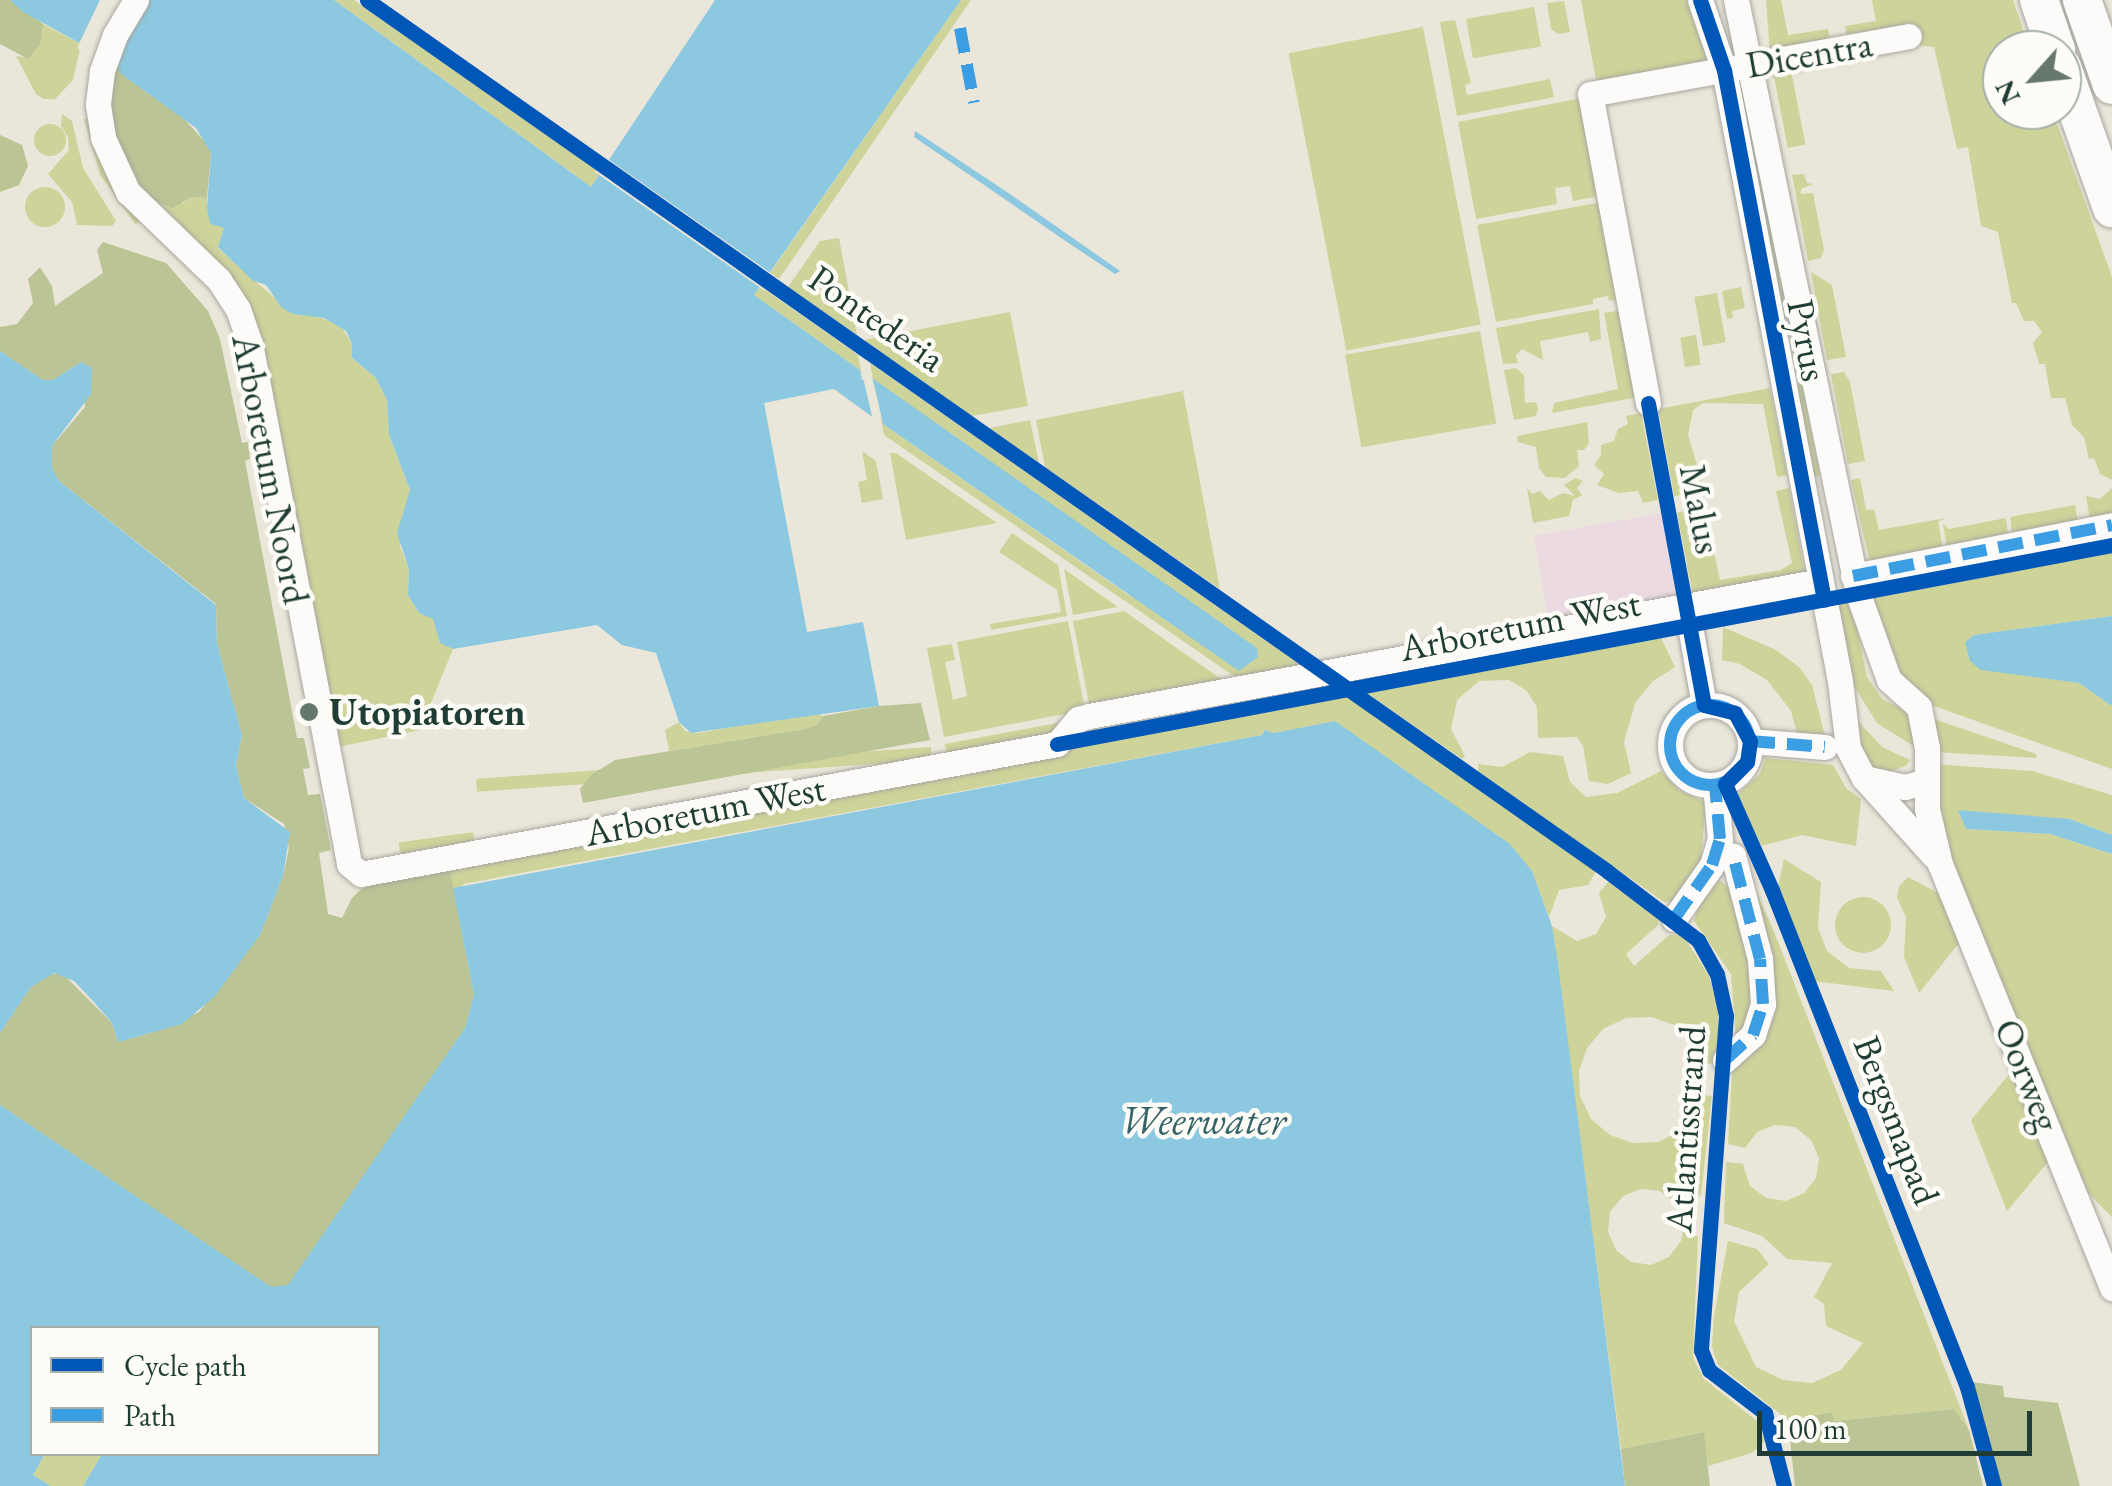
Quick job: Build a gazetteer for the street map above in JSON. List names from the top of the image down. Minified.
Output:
{"streets":{"street":["Dicentra","Pyrus","Arboretum Noord","Arboretum West","Oorweg"],"cycle path":["Pontederia","Malus"]},"crossings":[["Dicentra","Pyrus"],["Pyrus","Arboretum West"],["Pyrus","Oorweg"],["Arboretum Noord","Arboretum West"],["Arboretum West","Oorweg"]],"water":["Weerwater"],"places":["Utopiatoren"],"legend":["Cycle path","Path"],"scale_bar":"100 m","north":"bottom left"}
